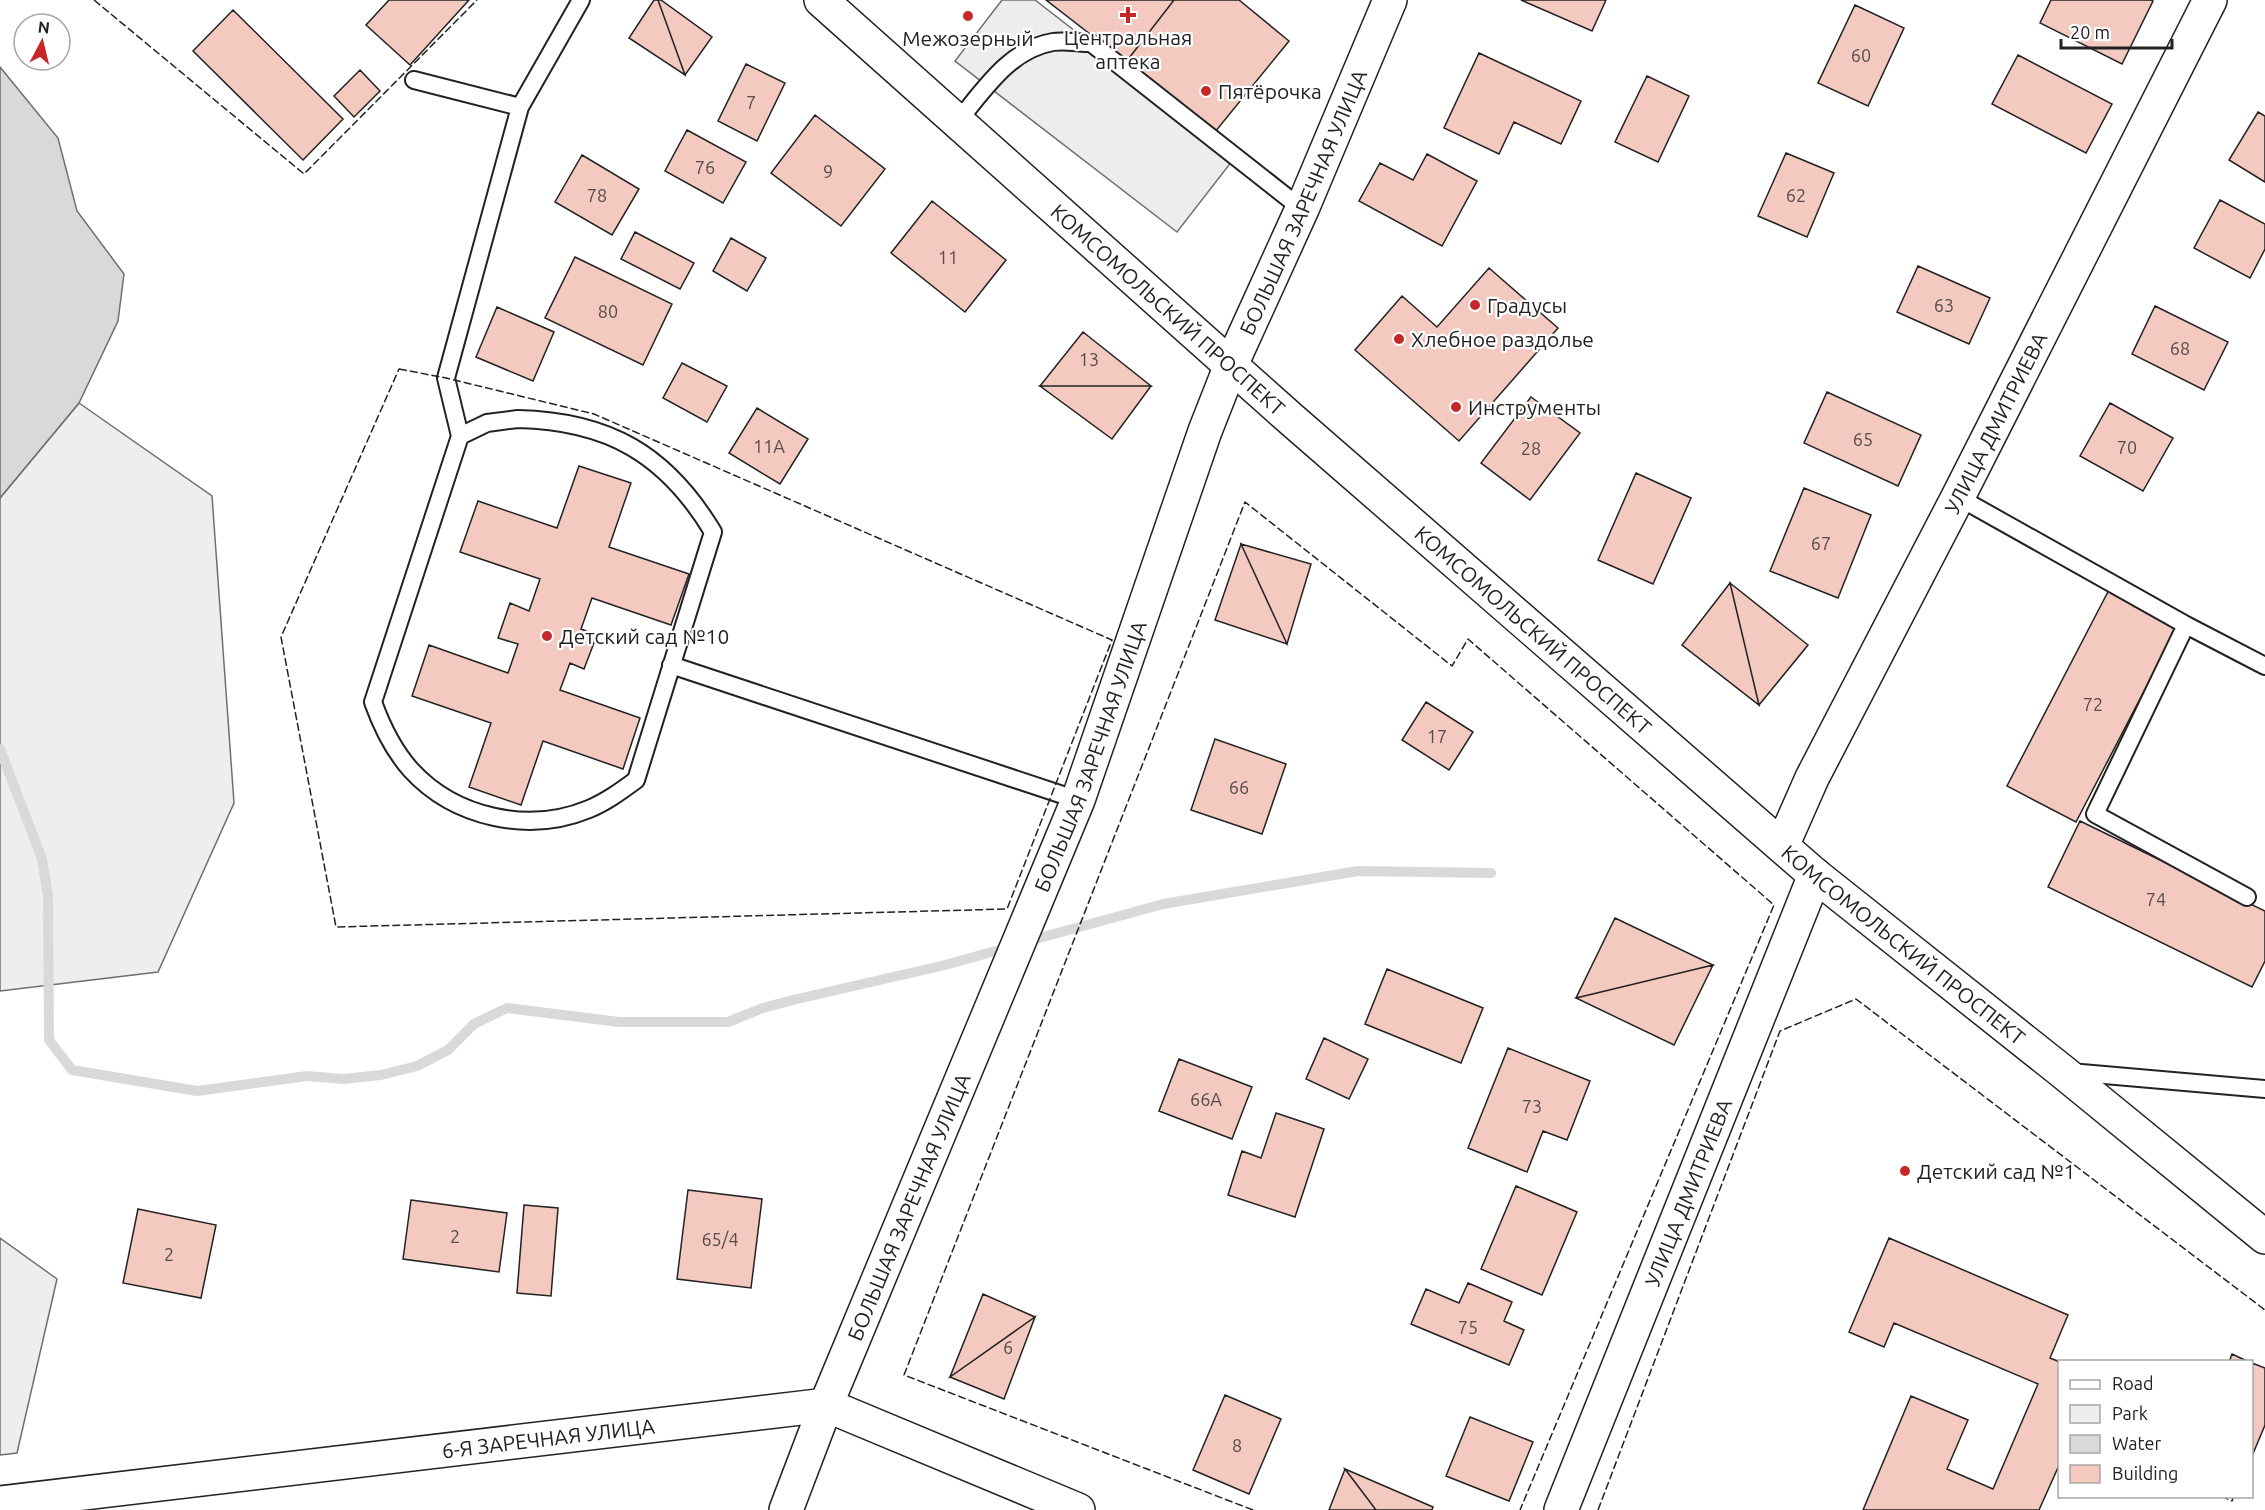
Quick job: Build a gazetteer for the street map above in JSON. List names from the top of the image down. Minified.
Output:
{"streets":{"street":["БОЛЬШАЯ ЗАРЕЧНАЯ УЛИЦА","КОМСОМОЛЬСКИЙ ПРОСПЕКТ","УЛИЦА ДМИТРИЕВА","6-Я ЗАРЕЧНАЯ УЛИЦА"]},"crossings":[["БОЛЬШАЯ ЗАРЕЧНАЯ УЛИЦА","КОМСОМОЛЬСКИЙ ПРОСПЕКТ"],["БОЛЬШАЯ ЗАРЕЧНАЯ УЛИЦА","6-Я ЗАРЕЧНАЯ УЛИЦА"],["КОМСОМОЛЬСКИЙ ПРОСПЕКТ","УЛИЦА ДМИТРИЕВА"]],"places":{"health":["Центральная аптека"],"other":["Межозерный","Пятёрочка","Градусы","Хлебное раздолье","Инструменты","Детский сад №10","Детский сад №1"]},"house_numbers":["60","7","76","9","78","62","11","63","80","68","13","65","11А","70","28","67","72","17","66","74","66А","73","2","65/4","2","75","6","8"],"legend":["Road","Park","Water","Building"],"scale_bar":"20 m","north":"top"}
